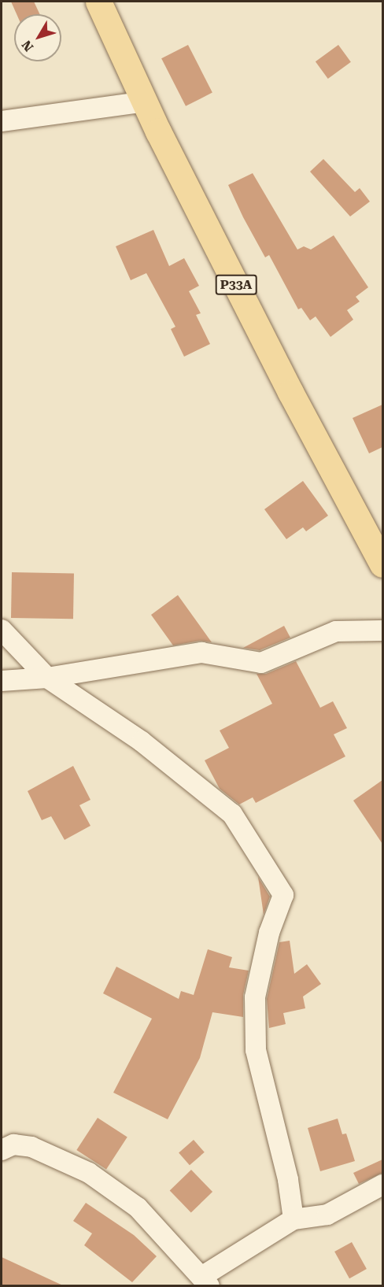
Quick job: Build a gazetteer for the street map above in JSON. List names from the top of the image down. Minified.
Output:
{"streets":{"main road":["P33A"]},"north":"bottom left"}
